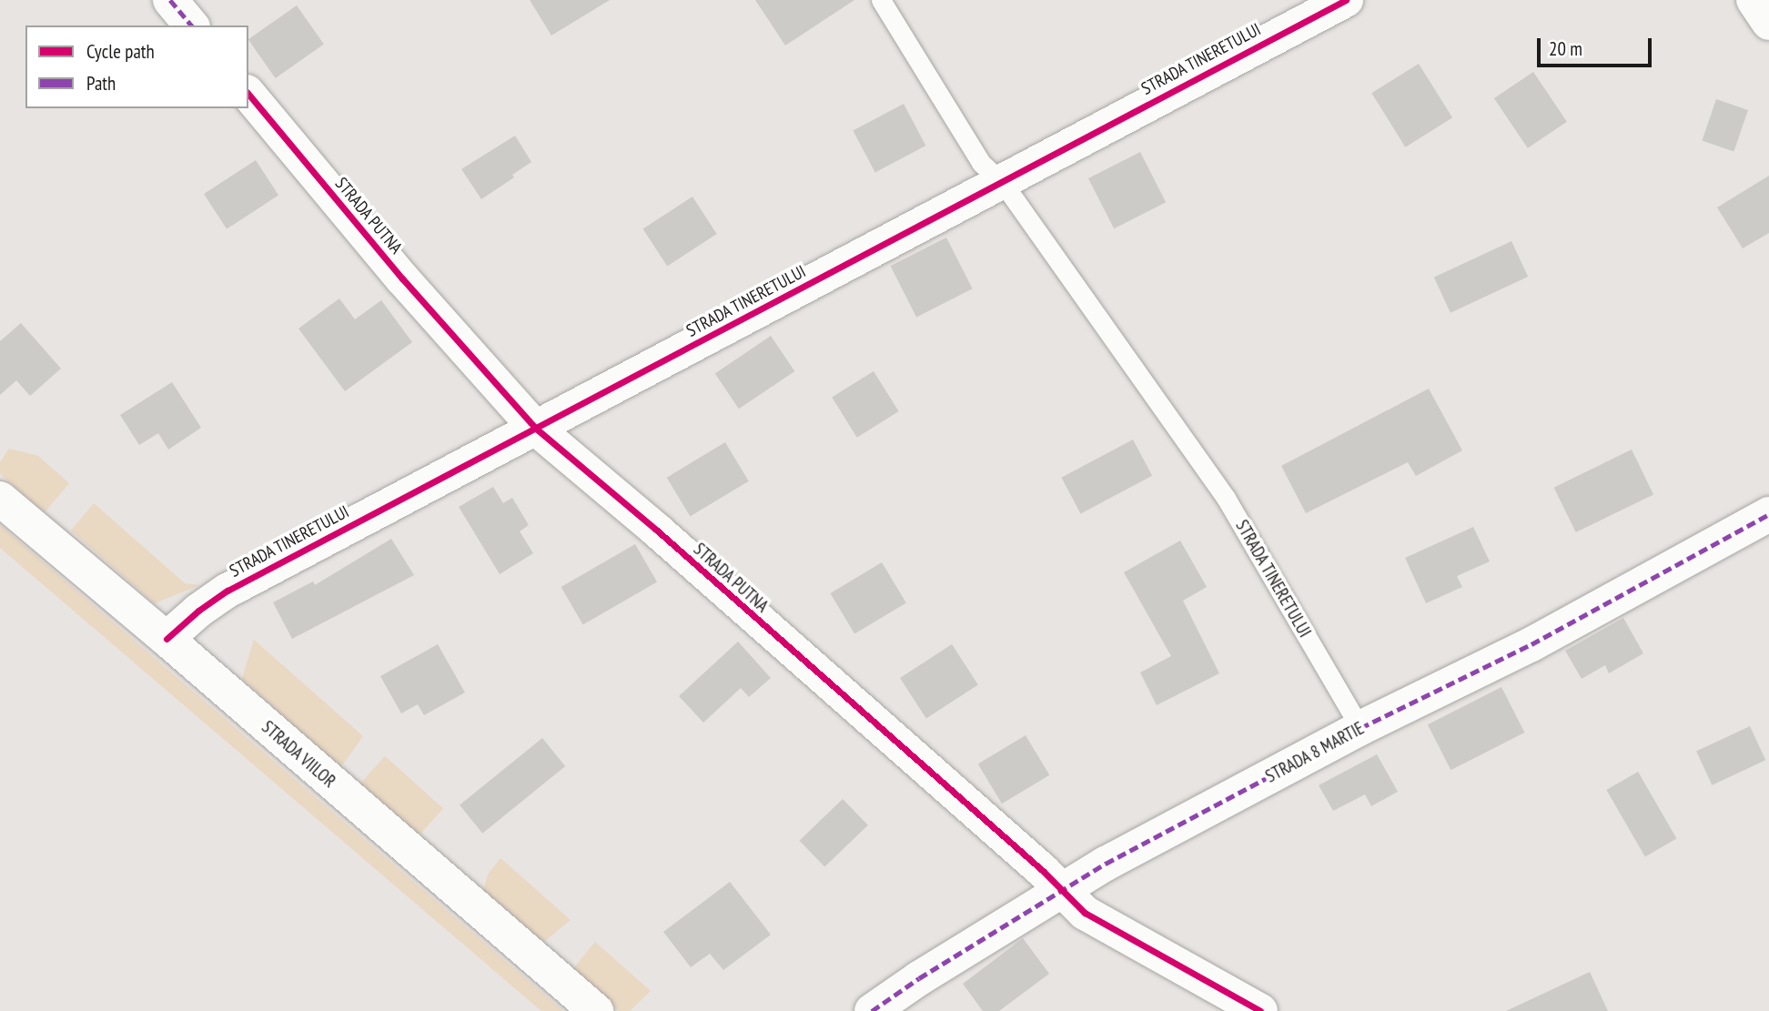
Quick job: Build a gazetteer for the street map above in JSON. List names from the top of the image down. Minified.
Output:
{"streets":{"street":["STRADA TINERETULUI","STRADA PUTNA","STRADA 8 MARTIE","STRADA VIILOR"]},"crossings":[["STRADA TINERETULUI","STRADA PUTNA"],["STRADA TINERETULUI","STRADA 8 MARTIE"],["STRADA TINERETULUI","STRADA VIILOR"],["STRADA PUTNA","STRADA 8 MARTIE"]],"legend":["Cycle path","Path"],"scale_bar":"20 m"}
